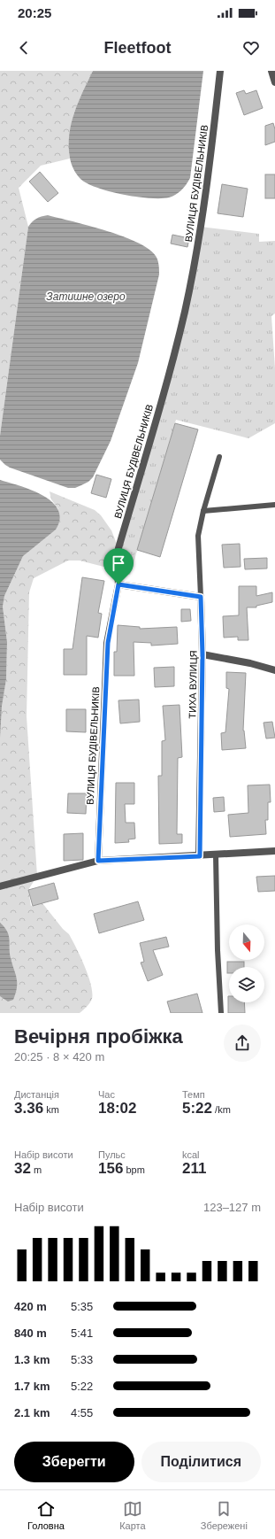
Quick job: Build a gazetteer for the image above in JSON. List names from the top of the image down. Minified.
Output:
{"streets":{"street":["ВУЛИЦЯ БУДІВЕЛЬНИКІВ","ТИХА ВУЛИЦЯ"]},"water":["Затишне озеро"],"north":"bottom","page":{"status":"20:25","header":"Fleetfoot","heading":["Вечірня пробіжка","20:25 · 8 × 420 m"],"stats":[["Дистанція","3.36 km"],["Час","18:02"],["Темп","5:22 /km"],["Набір висоти","32 m"],["Пульс","156 bpm"],["kcal","211"]],"chart":["Набір висоти","123–127 m"],"list":[{"name":"420 m","note":"5:35"},{"name":"840 m","note":"5:41"},{"name":"1.3 km","note":"5:33"},{"name":"1.7 km","note":"5:22"},{"name":"2.1 km","note":"4:55"}],"buttons":["Зберегти","Поділитися"],"tabs":["Головна","Карта","Збережені"]}}
